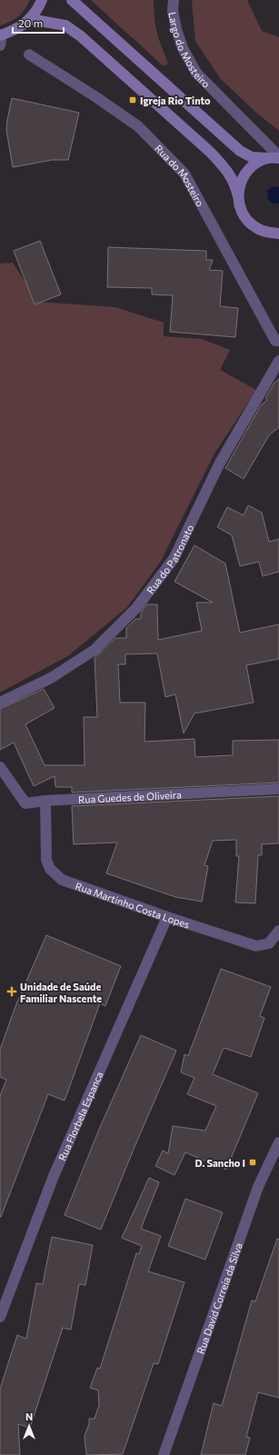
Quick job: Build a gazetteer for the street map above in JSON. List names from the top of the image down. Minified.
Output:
{"streets":{"street":["Largo do Mosteiro","Rua do Mosteiro","Rua do Patronato","Rua Guedes de Oliveira","Rua Martinho Costa Lopes","Rua Florbela Espanca","Rua David Correia da Silva"]},"crossings":[["Rua Guedes de Oliveira","Rua Martinho Costa Lopes"],["Rua Martinho Costa Lopes","Rua Florbela Espanca"]],"places":{"transit":["Igreja Rio Tinto","D. Sancho I"],"health":["Unidade de Saúde Familiar Nascente"]},"scale_bar":"20 m","north":"top"}
